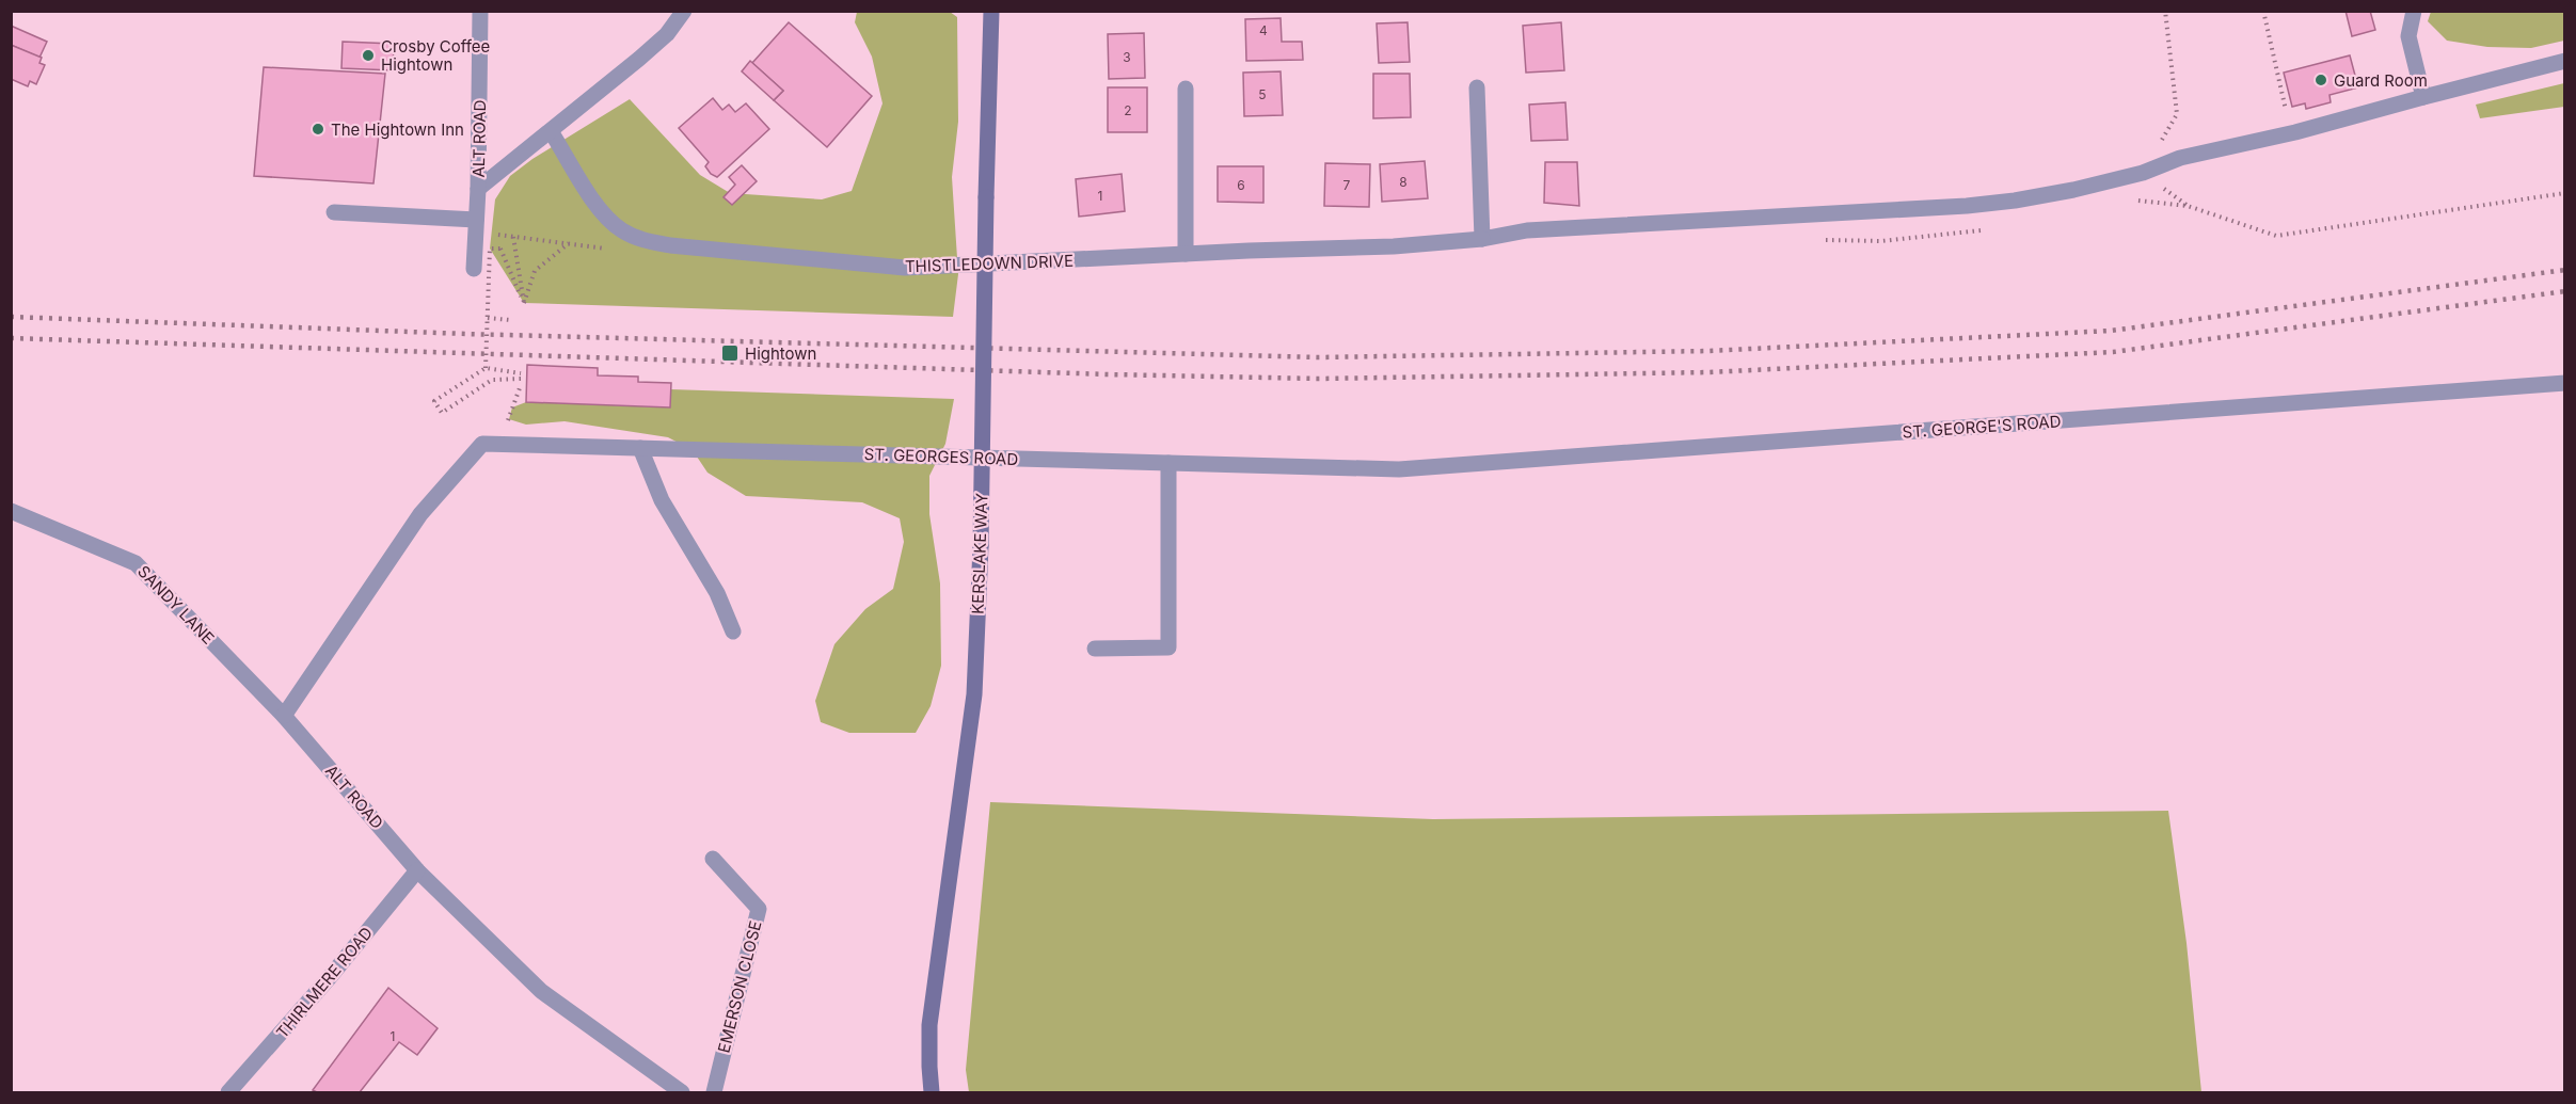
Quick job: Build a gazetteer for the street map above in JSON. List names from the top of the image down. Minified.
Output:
{"streets":{"street":["ALT ROAD","THISTLEDOWN DRIVE","ST. GEORGE'S ROAD","ST. GEORGES ROAD","KERSLAKE WAY","SANDY LANE","THIRLMERE ROAD","EMERSON CLOSE"]},"crossings":[["ALT ROAD","THISTLEDOWN DRIVE"],["ALT ROAD","SANDY LANE"],["ALT ROAD","THIRLMERE ROAD"],["ST. GEORGE'S ROAD","ST. GEORGES ROAD"]],"places":{"other":["Crosby Coffee Hightown","Guard Room","The Hightown Inn"],"transit":["Hightown"]},"house_numbers":["4","3","5","2","8","6","7","1","1"]}
